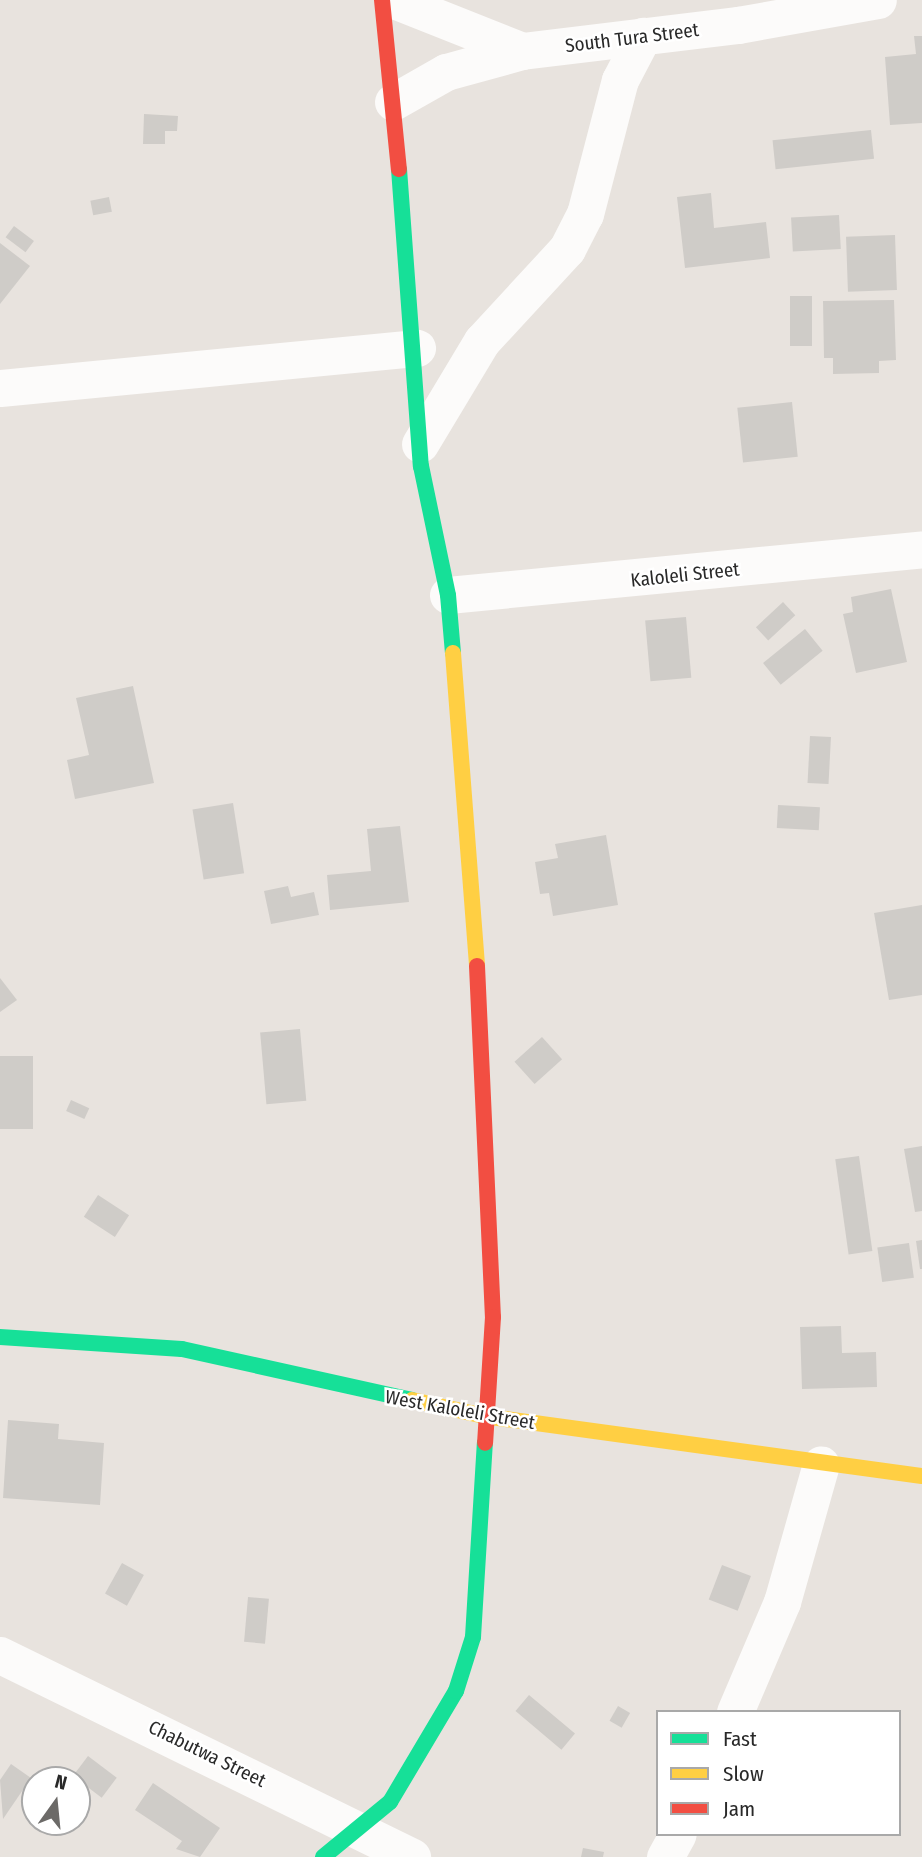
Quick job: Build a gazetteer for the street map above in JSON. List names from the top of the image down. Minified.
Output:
{"streets":{"street":["South Tura Street","Kaloleli Street","West Kaloleli Street","Chabutwa Street"]},"legend":["Fast","Slow","Jam"],"north":"top"}
